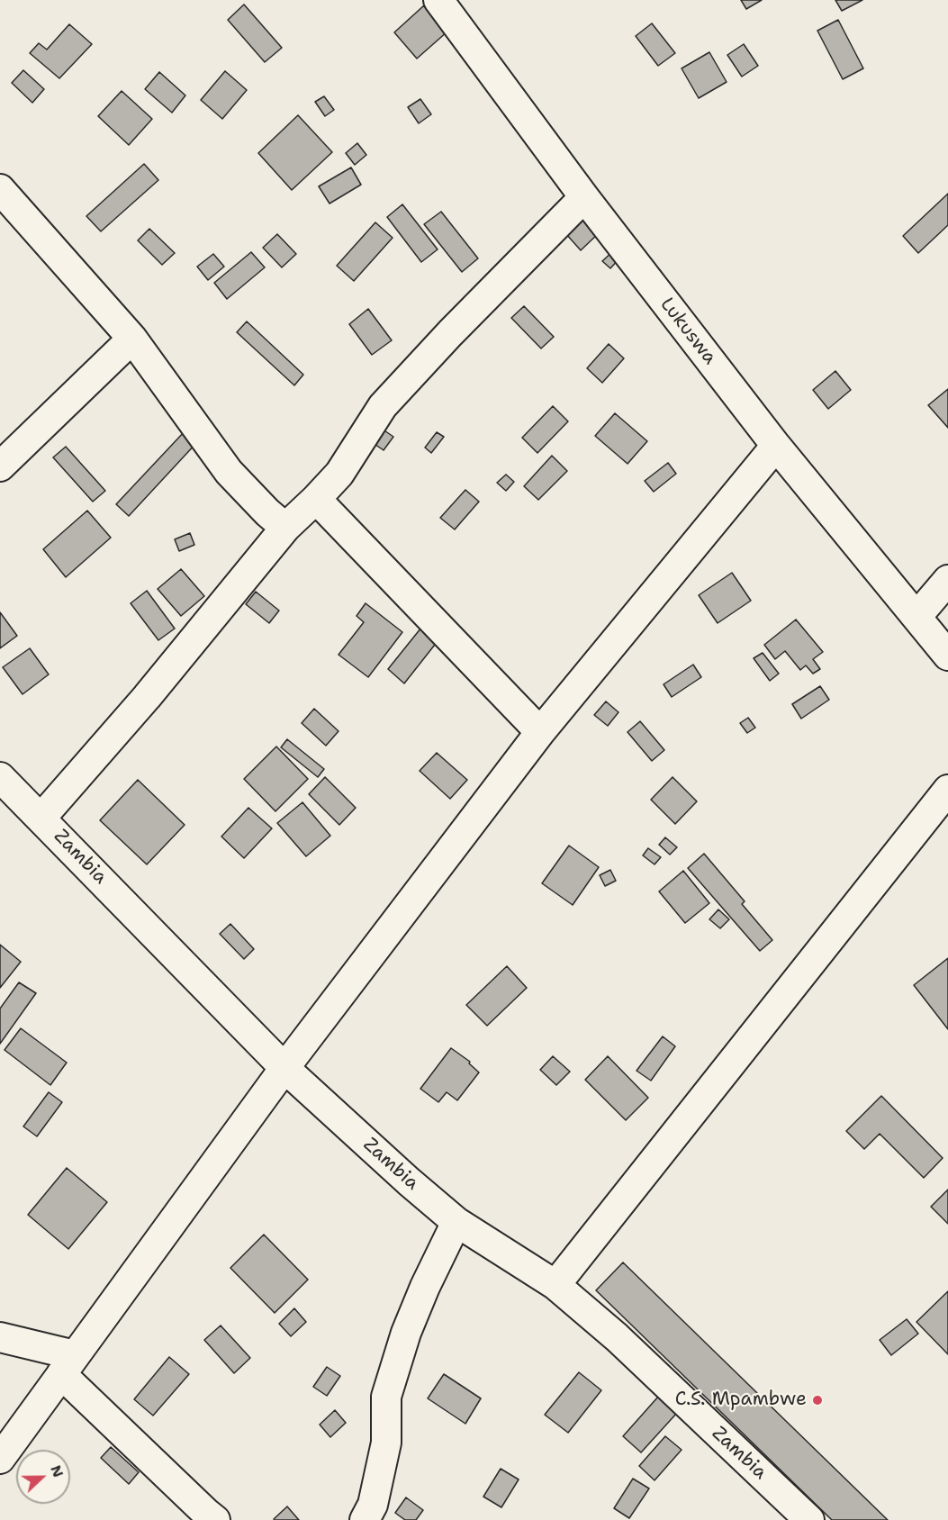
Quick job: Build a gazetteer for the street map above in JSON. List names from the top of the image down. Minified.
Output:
{"streets":{"street":["Lukuswa","Zambia"]},"places":["C.S. Mpambwe"],"north":"right"}
